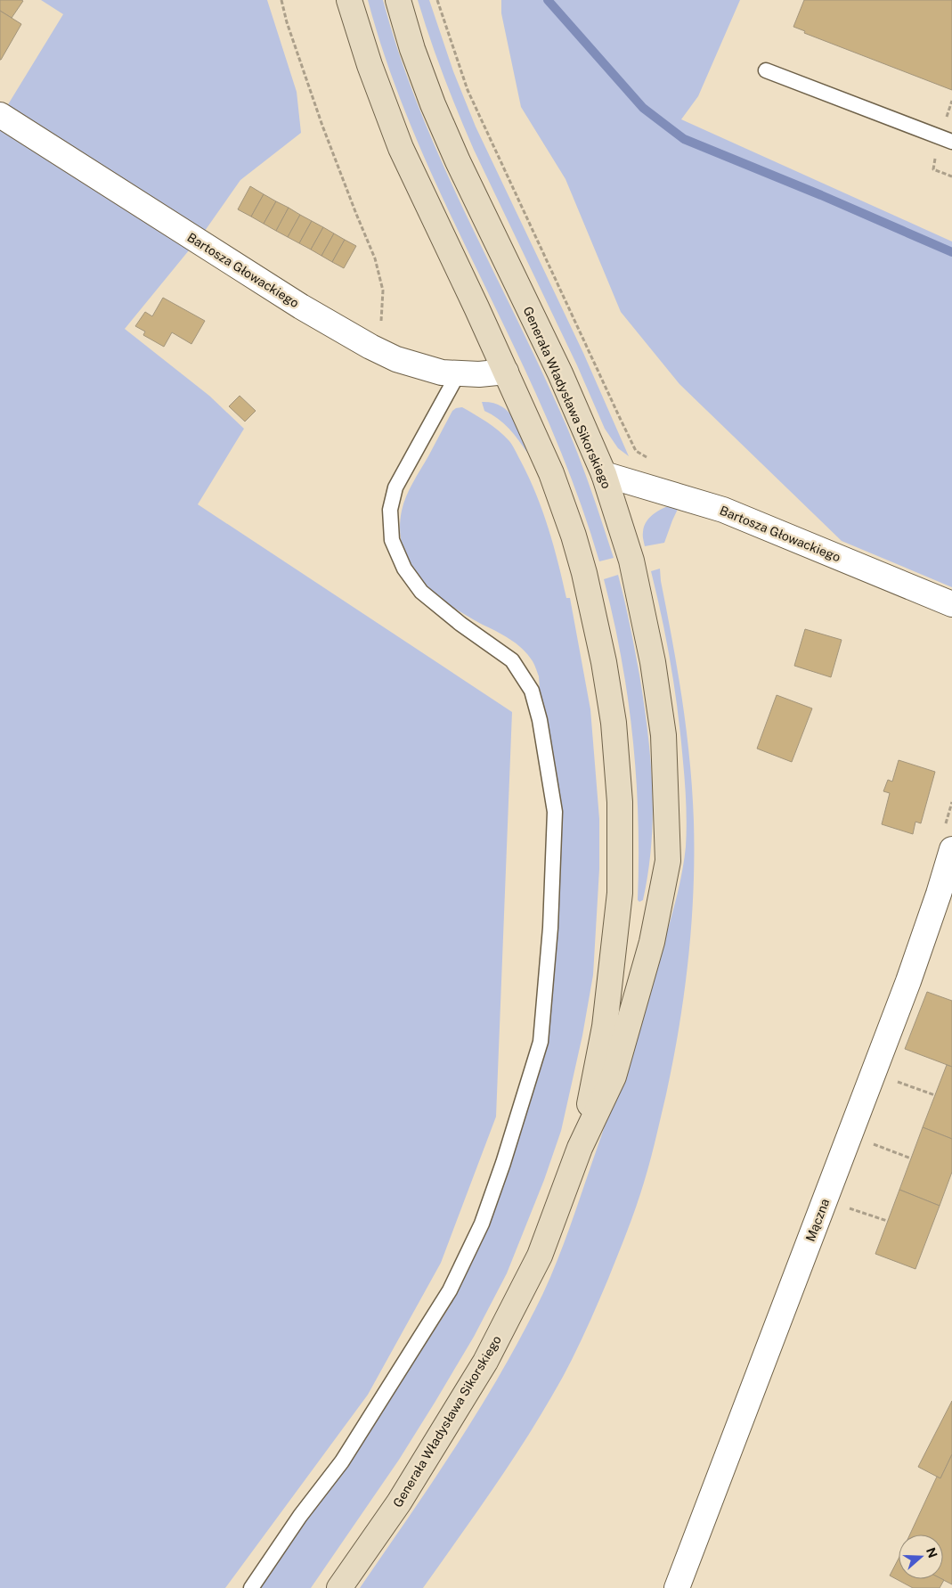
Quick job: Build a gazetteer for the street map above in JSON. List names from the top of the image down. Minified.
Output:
{"streets":{"main road":["Generała Władysława Sikorskiego"],"street":["Bartosza Głowackiego","Mączna"]},"crossings":[["Bartosza Głowackiego","Generała Władysława Sikorskiego"]],"north":"right"}
